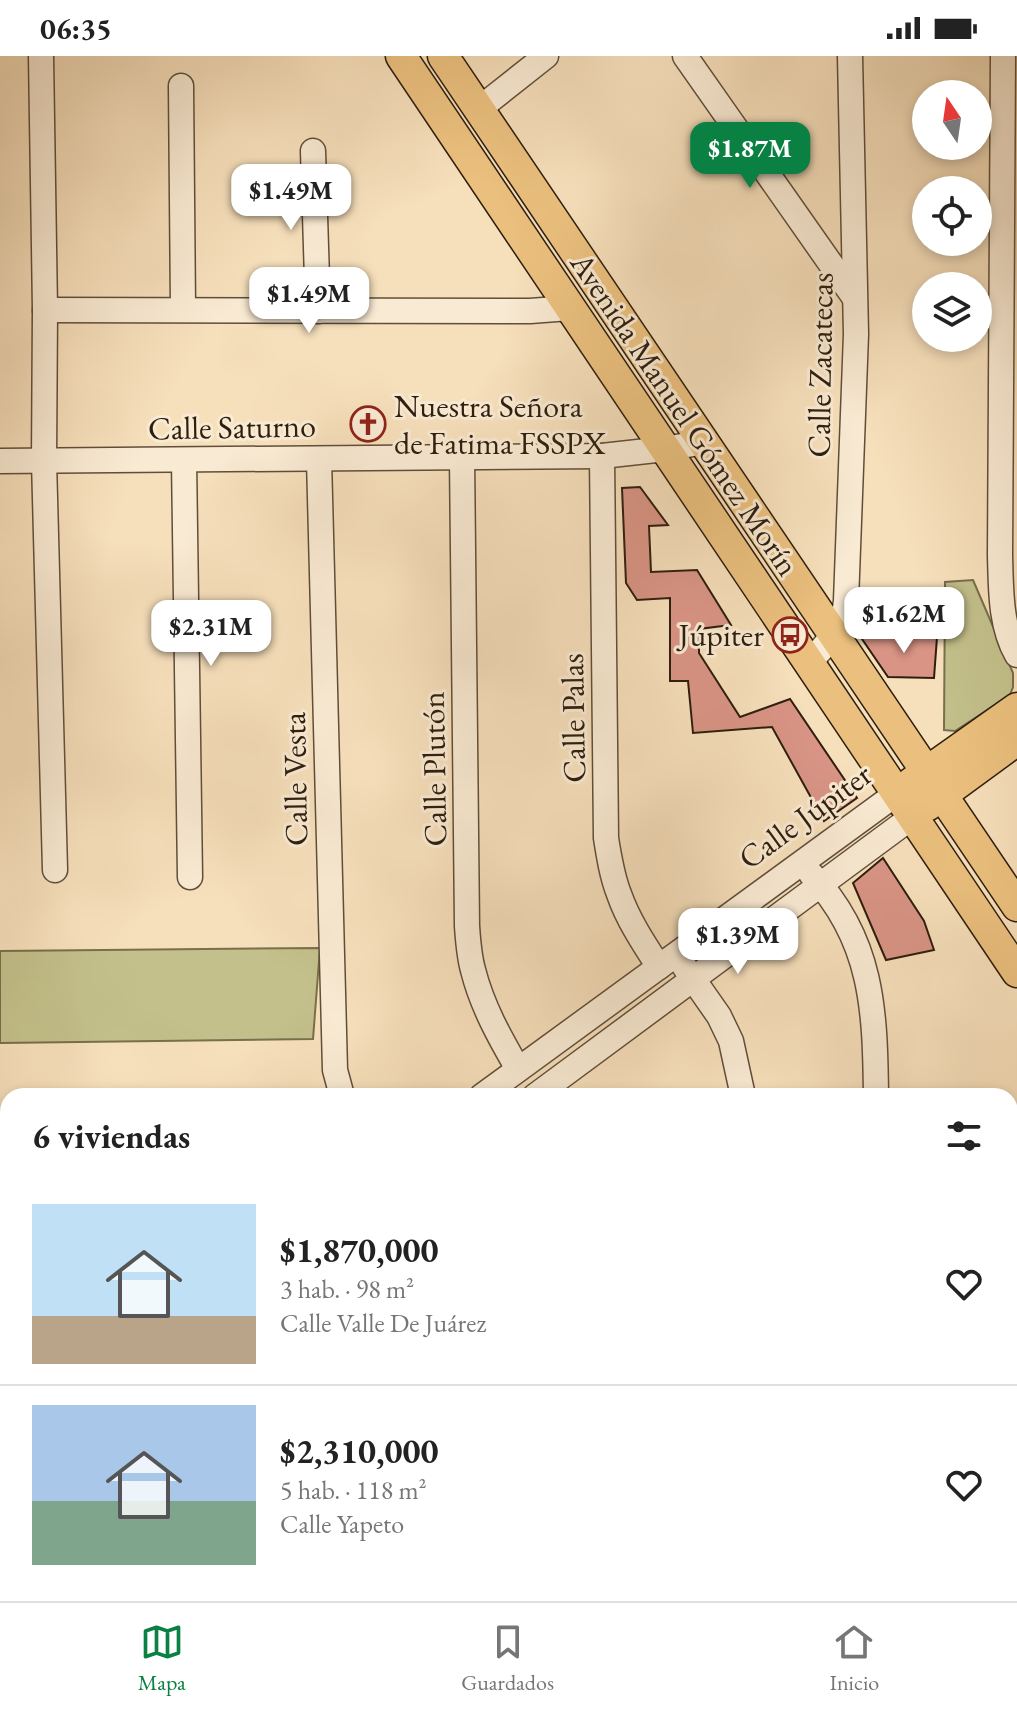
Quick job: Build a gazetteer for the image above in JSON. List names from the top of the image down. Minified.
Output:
{"streets":{"main road":["Avenida Manuel Gómez Morín","Calle Júpiter"],"street":["Calle Zacatecas","Calle Saturno","Calle Palas","Calle Plutón","Calle Vesta"]},"crossings":[["Calle Zacatecas","Avenida Manuel Gómez Morín"],["Avenida Manuel Gómez Morín","Calle Saturno"],["Avenida Manuel Gómez Morín","Calle Júpiter"],["Calle Saturno","Calle Palas"],["Calle Saturno","Calle Plutón"],["Calle Saturno","Calle Vesta"],["Calle Palas","Calle Júpiter"],["Calle Plutón","Calle Júpiter"]],"places":{"church":["Nuestra Señora de Fatima FSSPX"],"bus stop":["Júpiter"]},"north":"top","page":{"status":"06:35","price":["$1.87M","$1.49M","$1.49M","$1.62M","$2.31M","$1.39M"],"heading":"6 viviendas","list":[{"name":"$1,870,000","note":"3 hab. · 98 m² · Calle Valle De Juárez"},{"name":"$2,310,000","note":"5 hab. · 118 m² · Calle Yapeto"}],"tabs":["Mapa","Guardados","Inicio"]}}
